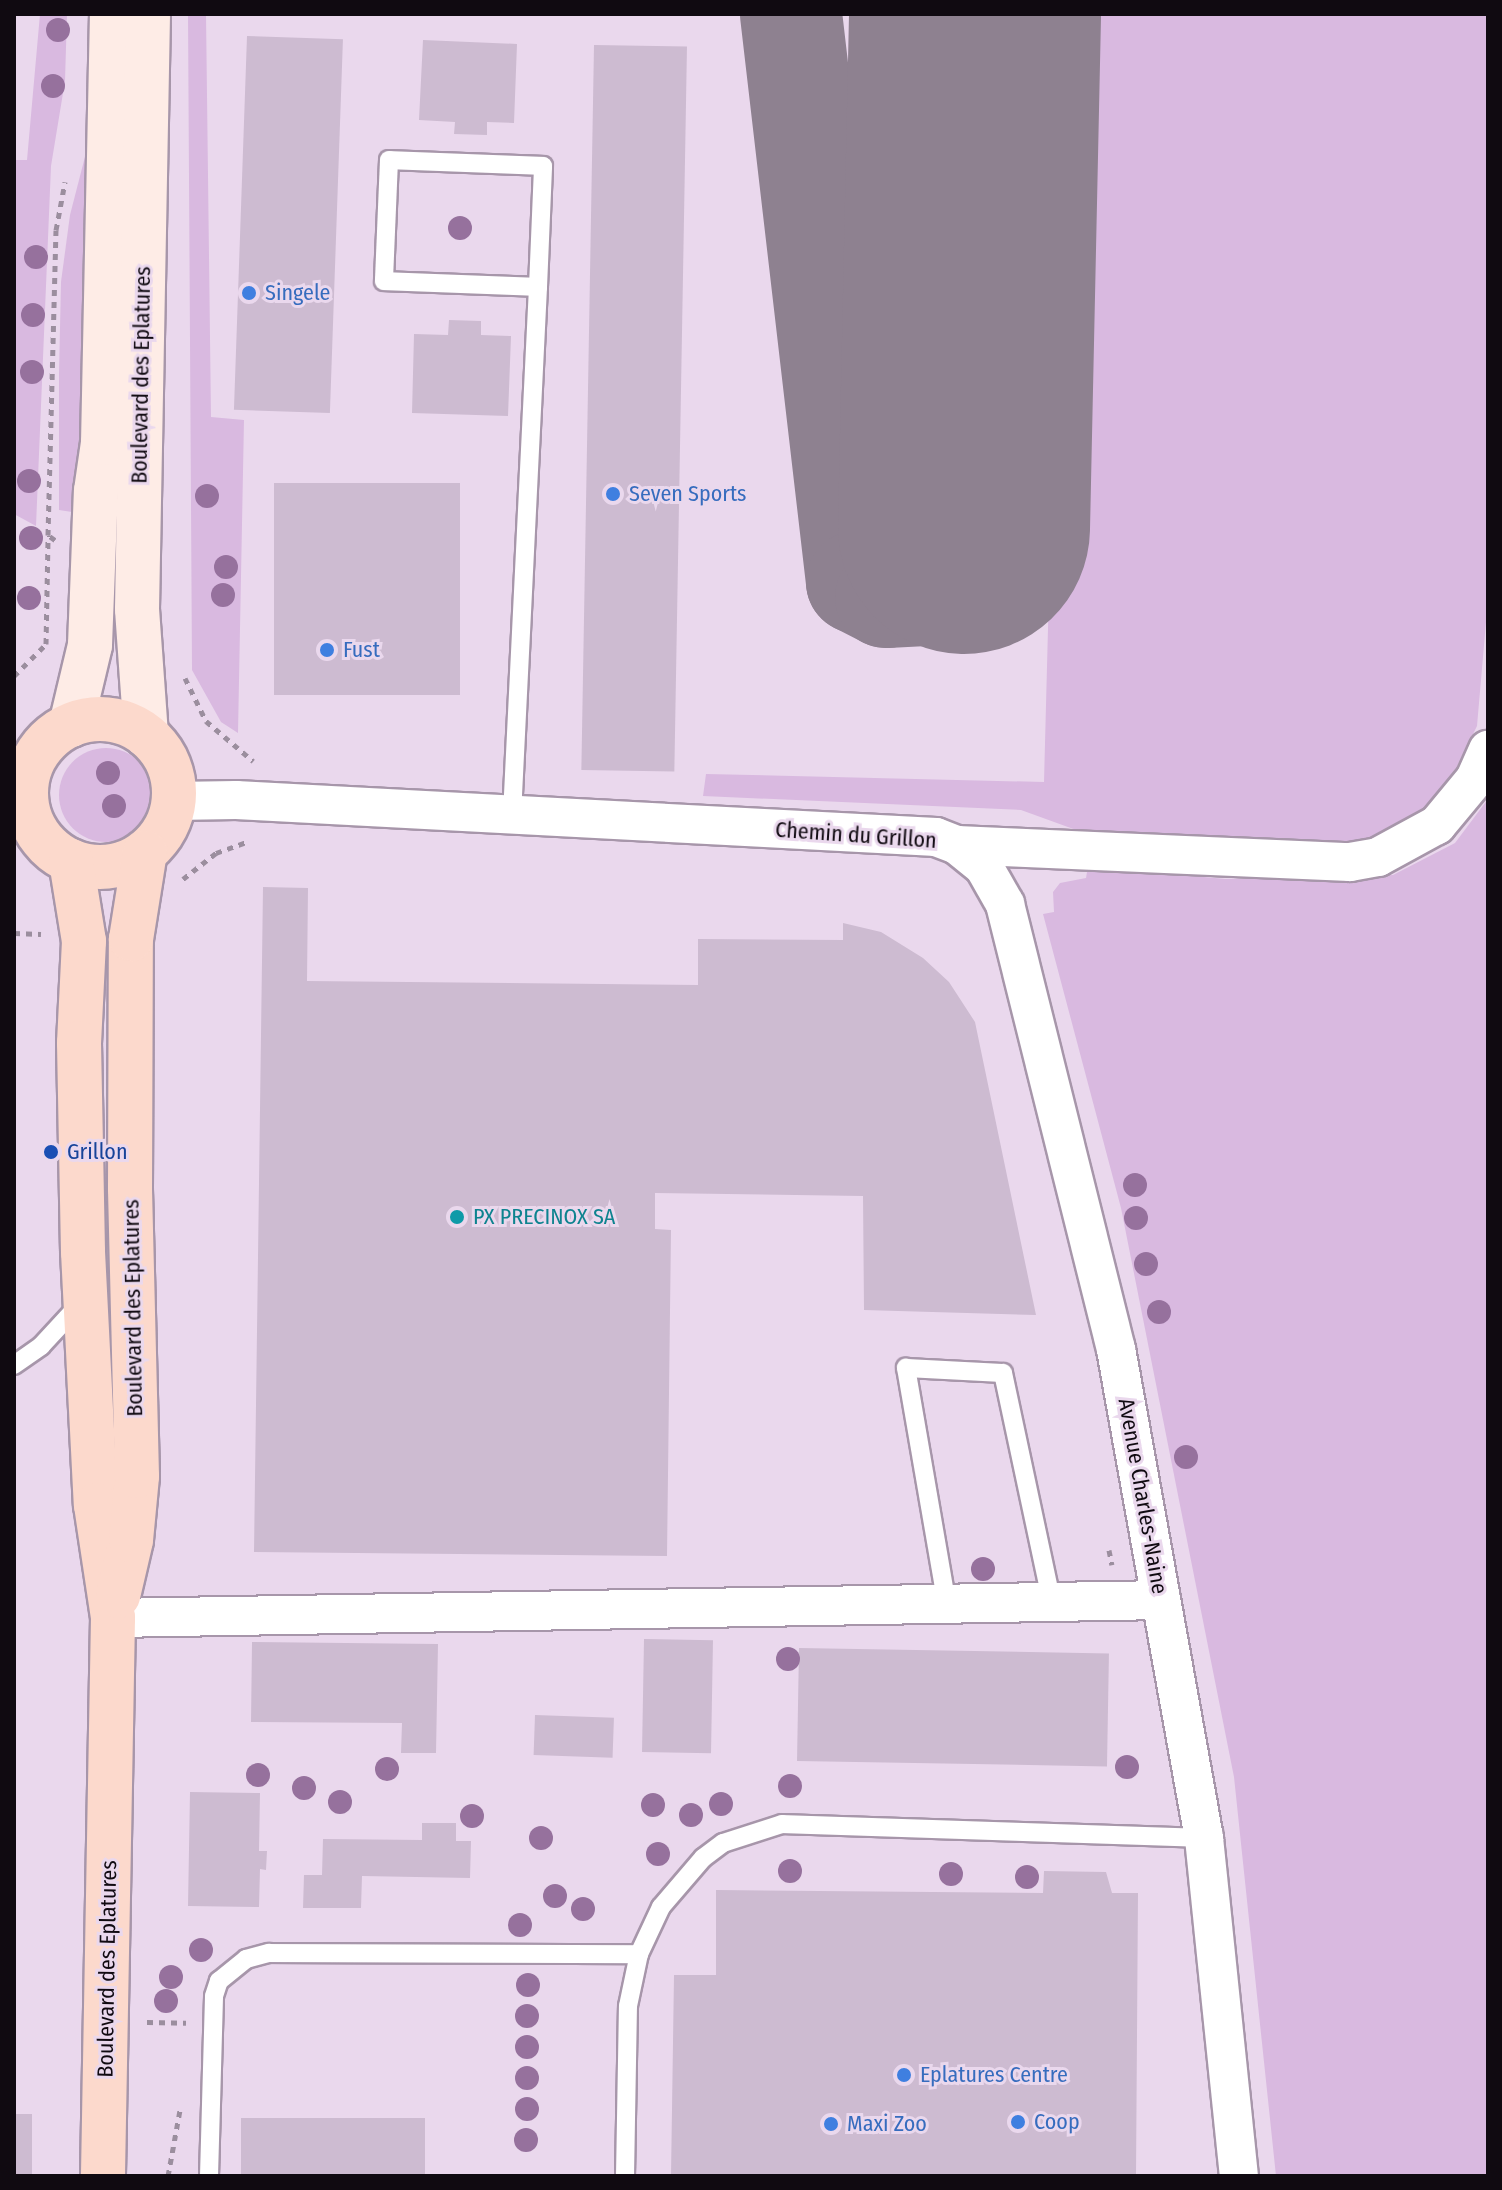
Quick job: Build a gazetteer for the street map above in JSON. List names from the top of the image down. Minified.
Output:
{"streets":{"main road":["Boulevard des Eplatures"],"street":["Chemin du Grillon","Avenue Charles-Naine"]},"crossings":[["Boulevard des Eplatures","Chemin du Grillon"],["Chemin du Grillon","Avenue Charles-Naine"]],"places":["Singele","Seven Sports","Fust","Grillon","PX PRECINOX SA","Eplatures Centre","Coop","Maxi Zoo"]}
